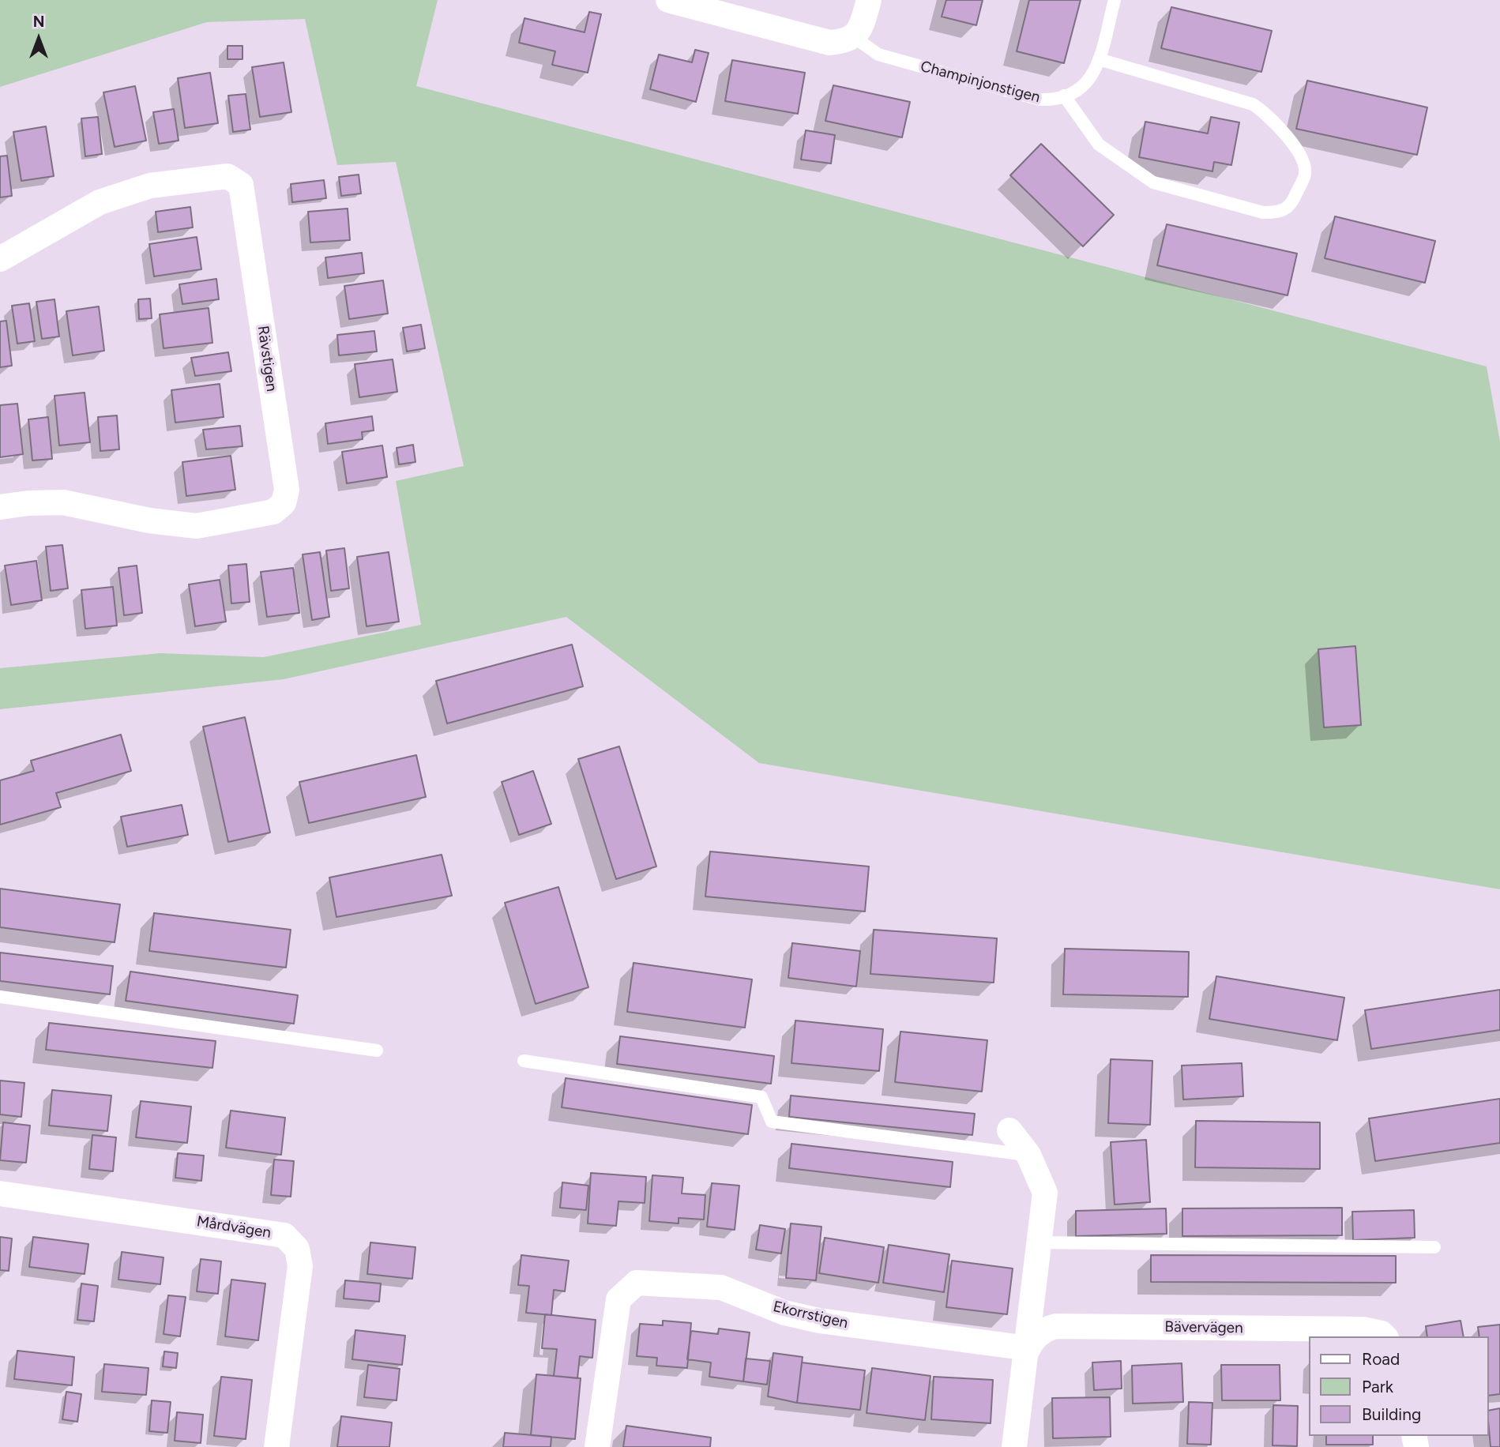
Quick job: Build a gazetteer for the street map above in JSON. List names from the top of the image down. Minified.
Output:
{"streets":{"street":["Rävstigen","Mårdvägen","Ekorrstigen","Bävervägen"],"lane":["Champinjonstigen"]},"crossings":[["Ekorrstigen","Bävervägen"]],"legend":["Road","Park","Building"],"north":"top"}
